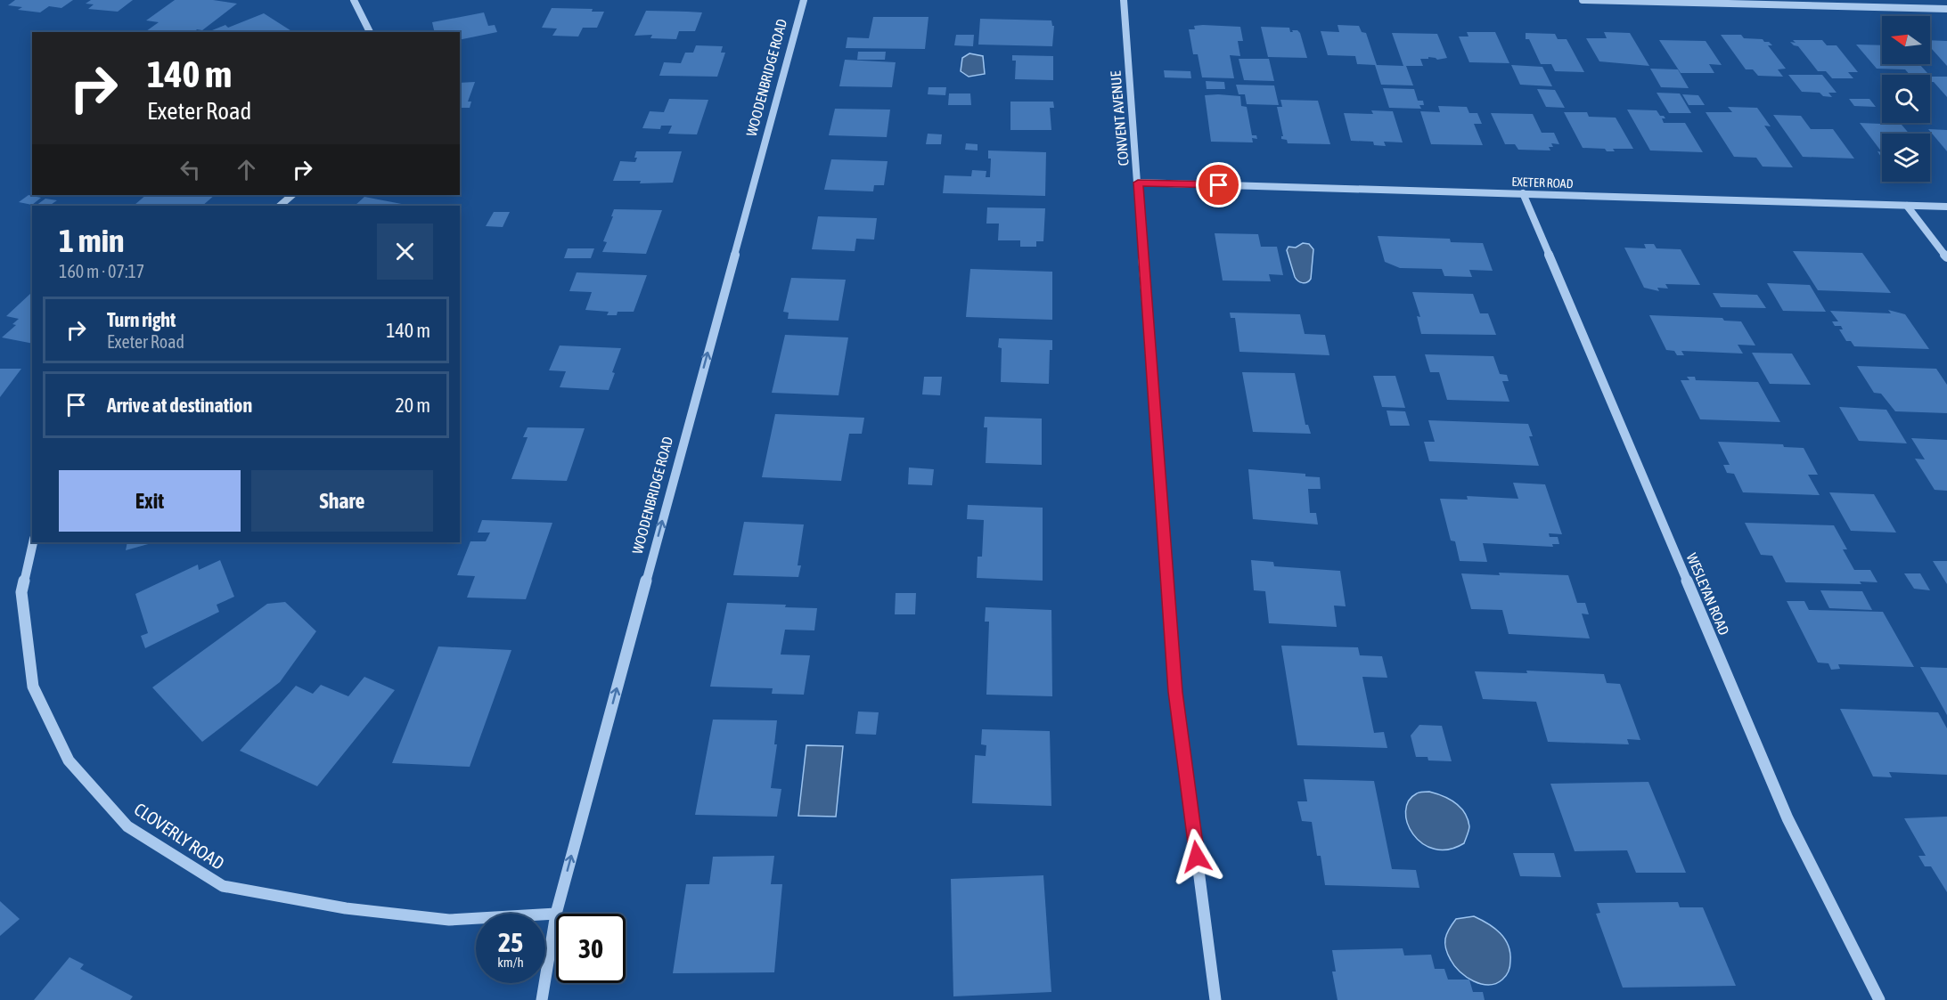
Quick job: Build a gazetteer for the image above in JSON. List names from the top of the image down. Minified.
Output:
{"streets":{"street":["WOODENBRIDGE ROAD","CONVENT AVENUE","EXETER ROAD","WESLEYAN ROAD","CLOVERLY ROAD"]},"crossings":[["WOODENBRIDGE ROAD","CLOVERLY ROAD"],["CONVENT AVENUE","EXETER ROAD"],["EXETER ROAD","WESLEYAN ROAD"]],"one_way":["WOODENBRIDGE ROAD"],"north":"left","page":{"turn":["140 m","Exeter Road"],"heading":["1 min","160 m · 07:17"],"list":[{"name":"Turn right","note":"Exeter Road","value":"140 m"},{"name":"Arrive at destination","value":"20 m"}],"buttons":["Exit","Share"],"speed":"25 km/h","limit":"30"}}
